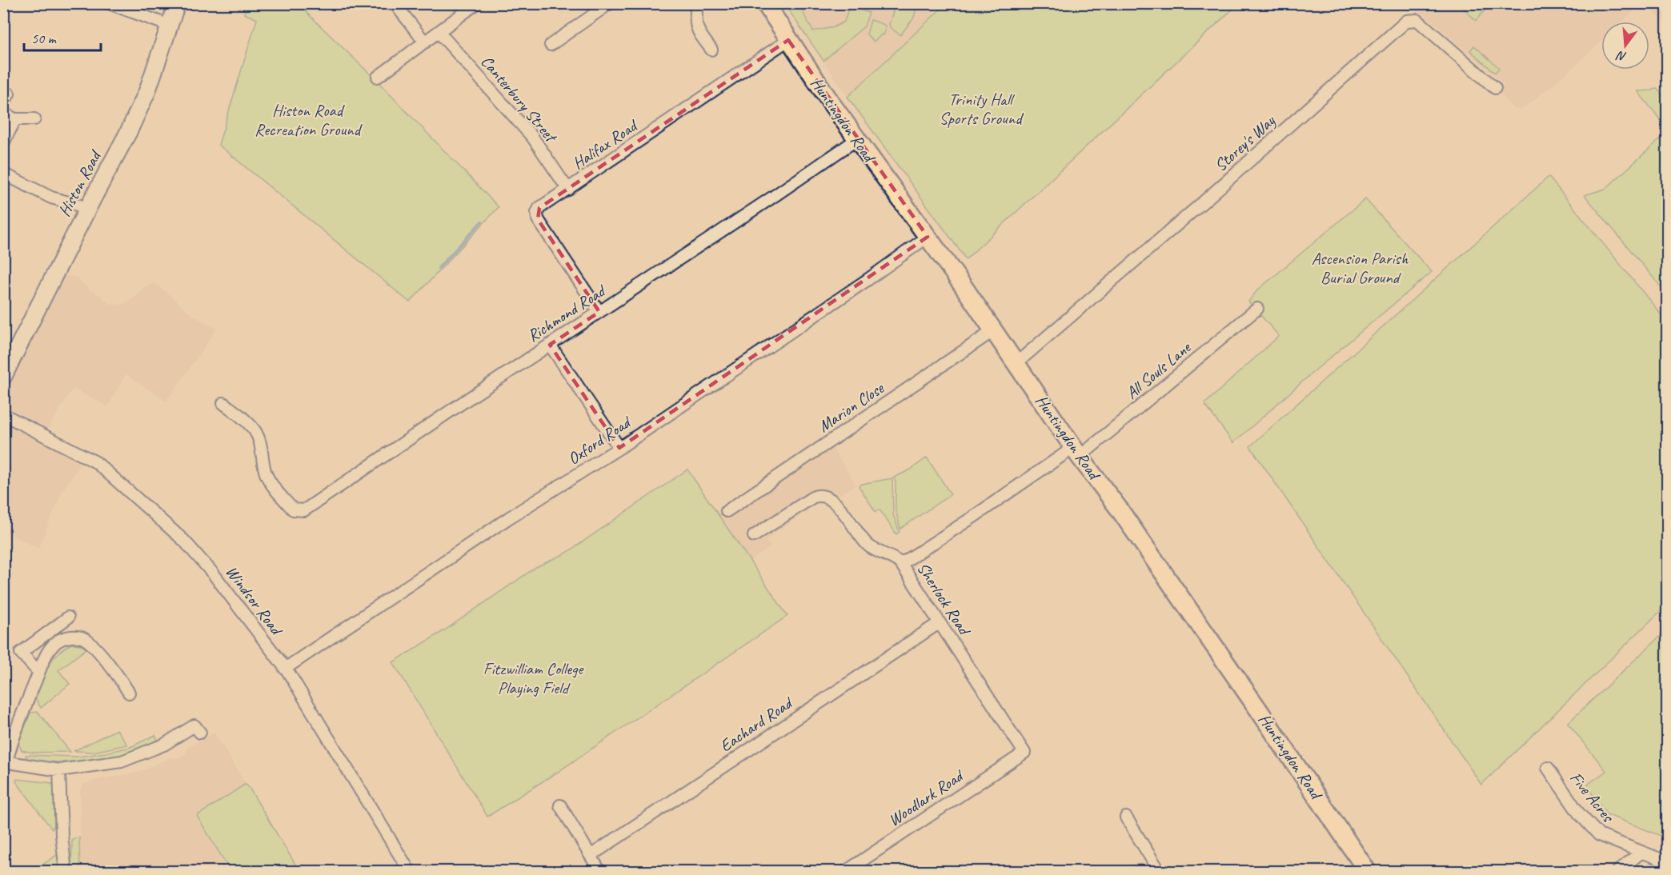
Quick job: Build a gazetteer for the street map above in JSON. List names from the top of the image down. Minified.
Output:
{"streets":{"main road":["Huntingdon Road","Histon Road"],"street":["Canterbury Street","Storey's Way","Halifax Road","Richmond Road","All Souls Lane","Marion Close","Oxford Road","Sherlock Road","Windsor Road","Eachard Road","Five Acres","Woodlark Road"]},"crossings":[["Canterbury Street","Halifax Road"],["Huntingdon Road","Storey's Way"],["Huntingdon Road","Halifax Road"],["Huntingdon Road","Richmond Road"],["Huntingdon Road","All Souls Lane"],["Huntingdon Road","Marion Close"],["Huntingdon Road","Oxford Road"],["Huntingdon Road","Sherlock Road"],["Halifax Road","Richmond Road"],["All Souls Lane","Sherlock Road"],["Oxford Road","Windsor Road"],["Sherlock Road","Eachard Road"],["Sherlock Road","Woodlark Road"]],"parks":["Trinity Hall Sports Ground","Histon Road Recreation Ground","Ascension Parish Burial Ground","Fitzwilliam College Playing Field"],"scale_bar":"50 m","north":"bottom"}
